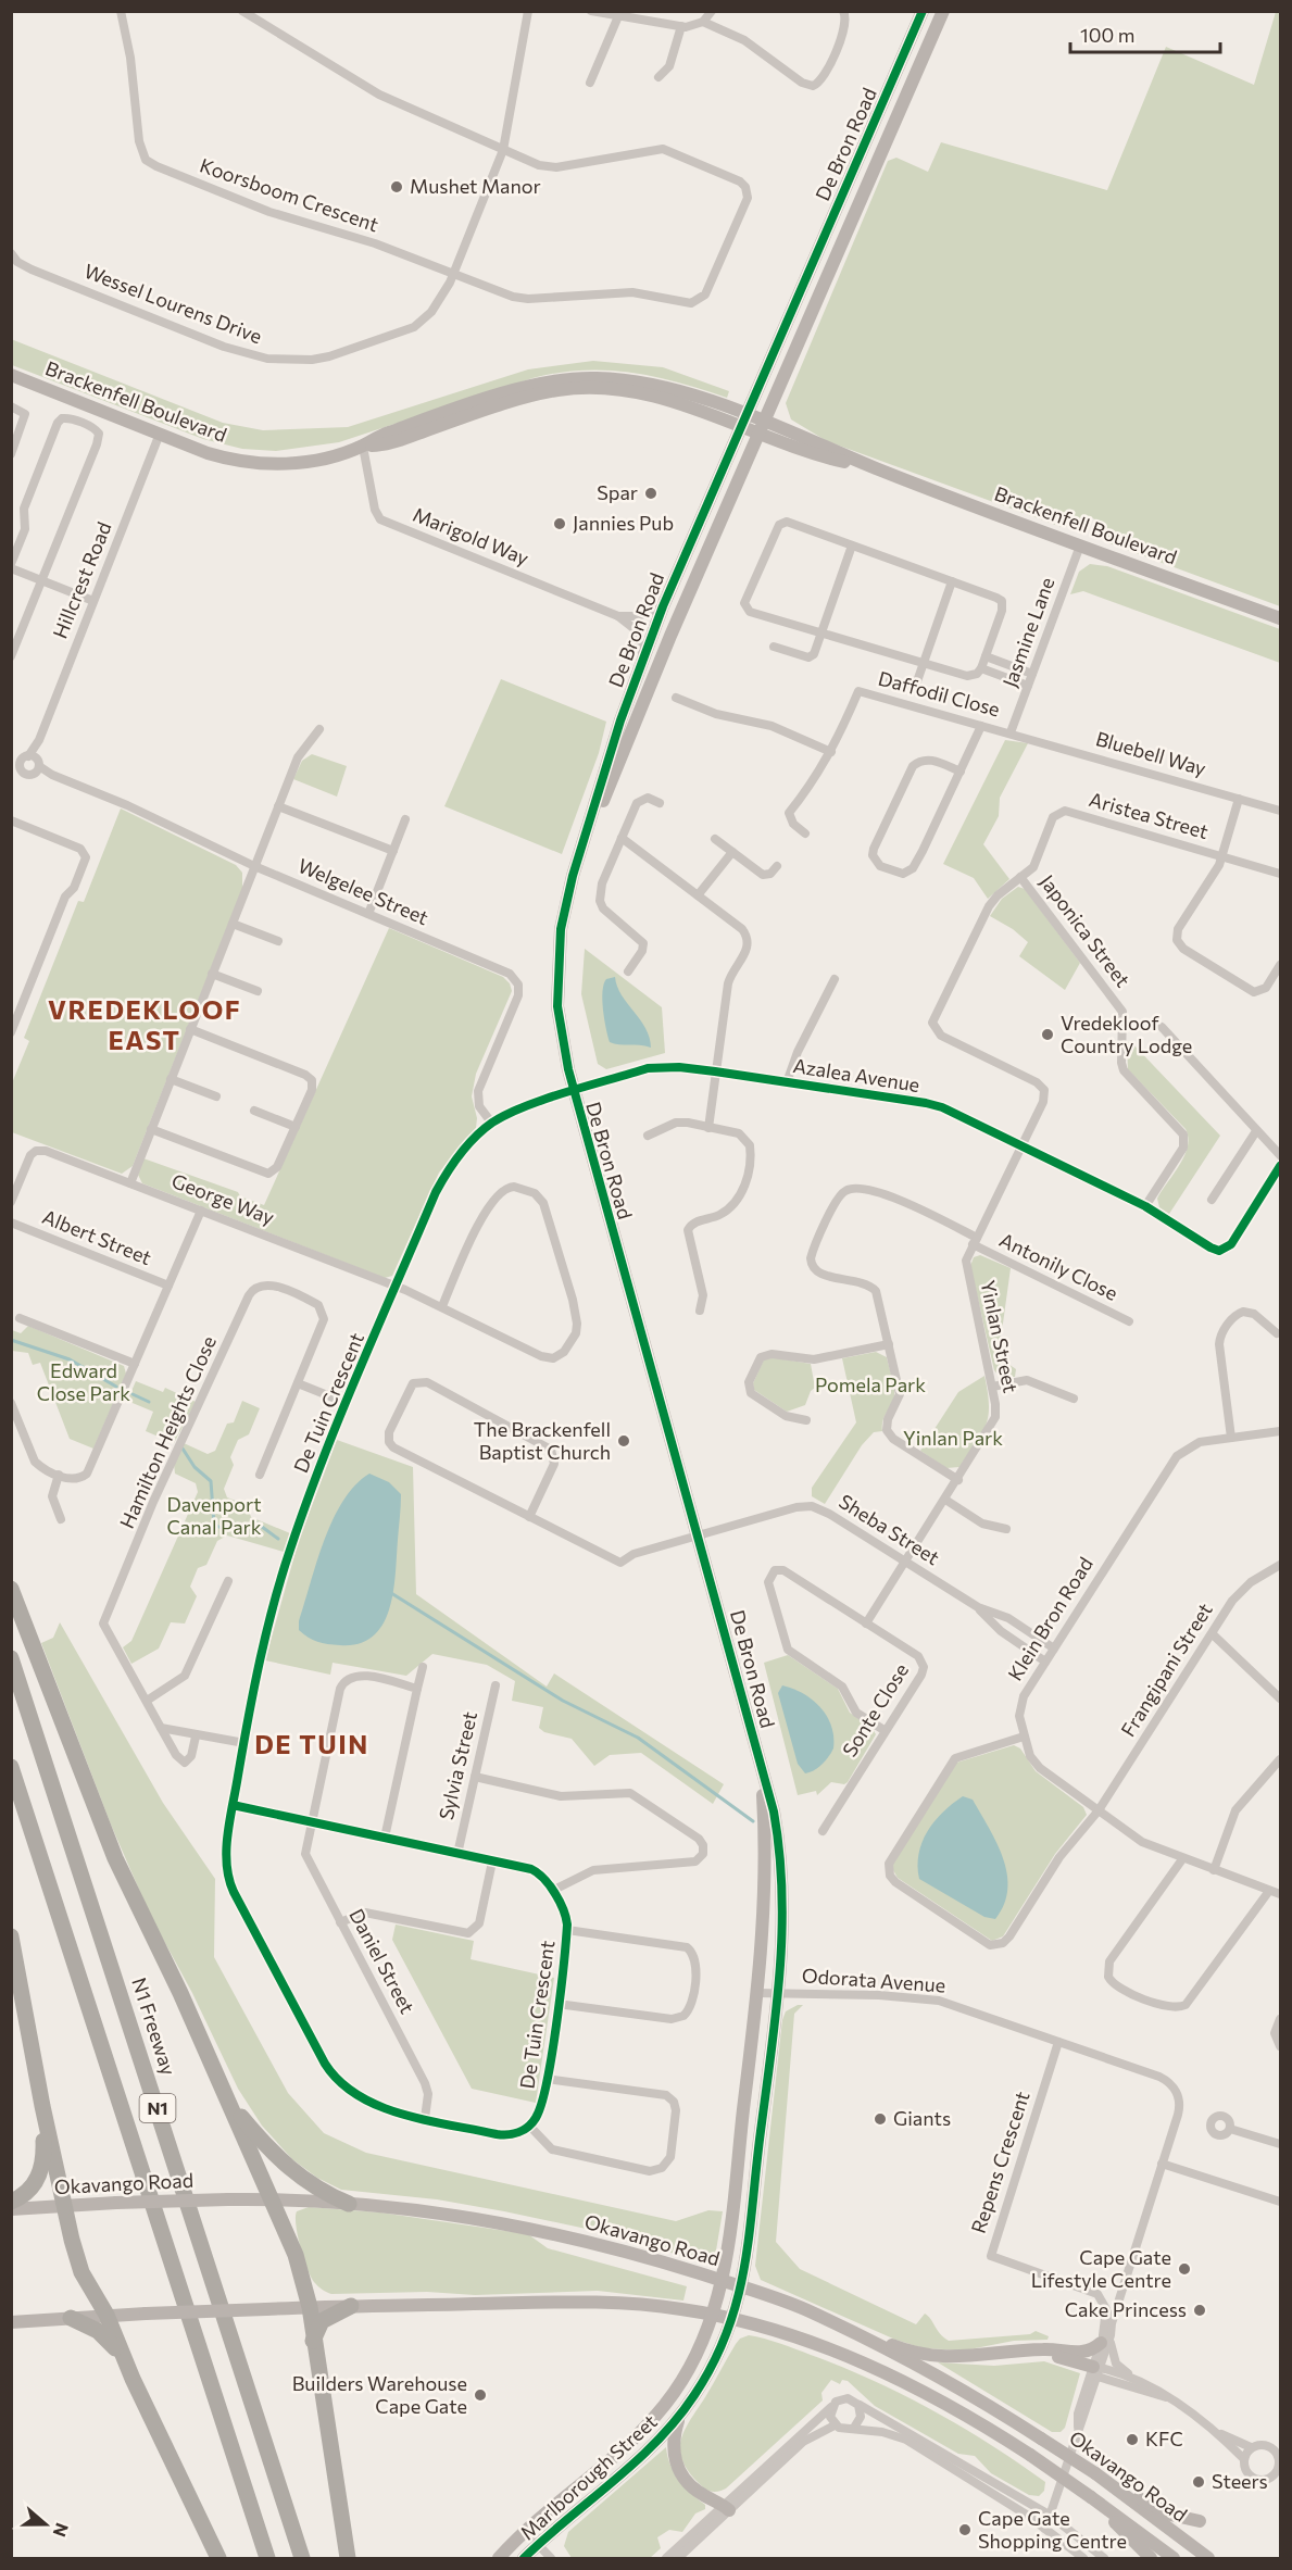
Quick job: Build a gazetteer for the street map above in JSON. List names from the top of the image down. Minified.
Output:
{"streets":{"highway":["N1 Freeway","N1"],"street":["De Bron Road","Koorsboom Crescent","Wessel Lourens Drive","Brackenfell Boulevard","Marigold Way","Hillcrest Road","Jasmine Lane","Daffodil Close","Bluebell Way","Aristea Street","Welgelee Street","Japonica Street","Azalea Avenue","George Way","Albert Street","Antonily Close","Yinlan Street","De Tuin Crescent","Hamilton Heights Close","Sheba Street","Klein Bron Road","Frangipani Street","Sonte Close","Sylvia Street","Daniel Street","Odorata Avenue","Repens Crescent","Okavango Road","Marlborough Street"]},"crossings":[["De Bron Road","Brackenfell Boulevard"],["De Bron Road","Marigold Way"],["De Bron Road","Azalea Avenue"],["De Bron Road","De Tuin Crescent"],["De Bron Road","Sheba Street"],["De Bron Road","Odorata Avenue"],["De Bron Road","Okavango Road"],["De Bron Road","Marlborough Street"],["Koorsboom Crescent","Wessel Lourens Drive"],["Brackenfell Boulevard","Marigold Way"],["Brackenfell Boulevard","Hillcrest Road"],["Brackenfell Boulevard","Jasmine Lane"],["Hillcrest Road","Welgelee Street"],["Jasmine Lane","Daffodil Close"],["Jasmine Lane","Bluebell Way"],["Daffodil Close","Bluebell Way"],["Aristea Street","Japonica Street"],["Aristea Street","Azalea Avenue"],["Aristea Street","Yinlan Street"],["Welgelee Street","De Tuin Crescent"],["Japonica Street","Azalea Avenue"],["Azalea Avenue","Yinlan Street"],["Azalea Avenue","De Tuin Crescent"],["George Way","De Tuin Crescent"],["Antonily Close","Yinlan Street"],["Yinlan Street","Sheba Street"],["De Tuin Crescent","Sylvia Street"],["De Tuin Crescent","Daniel Street"],["Sheba Street","Klein Bron Road"],["Klein Bron Road","Frangipani Street"],["Odorata Avenue","Repens Crescent"],["Okavango Road","Marlborough Street"]],"districts":["VREDEKLOOF EAST","DE TUIN"],"parks":["Edward Close Park","Pomela Park","Yinlan Park","Davenport Canal Park"],"places":["Mushet Manor","Spar","Jannies Pub","Vredekloof Country Lodge","The Brackenfell Baptist Church","Giants","Cape Gate Lifestyle Centre","Cake Princess","Builders Warehouse Cape Gate","KFC","Steers","Cape Gate Shopping Centre"],"scale_bar":"100 m","north":"right"}
